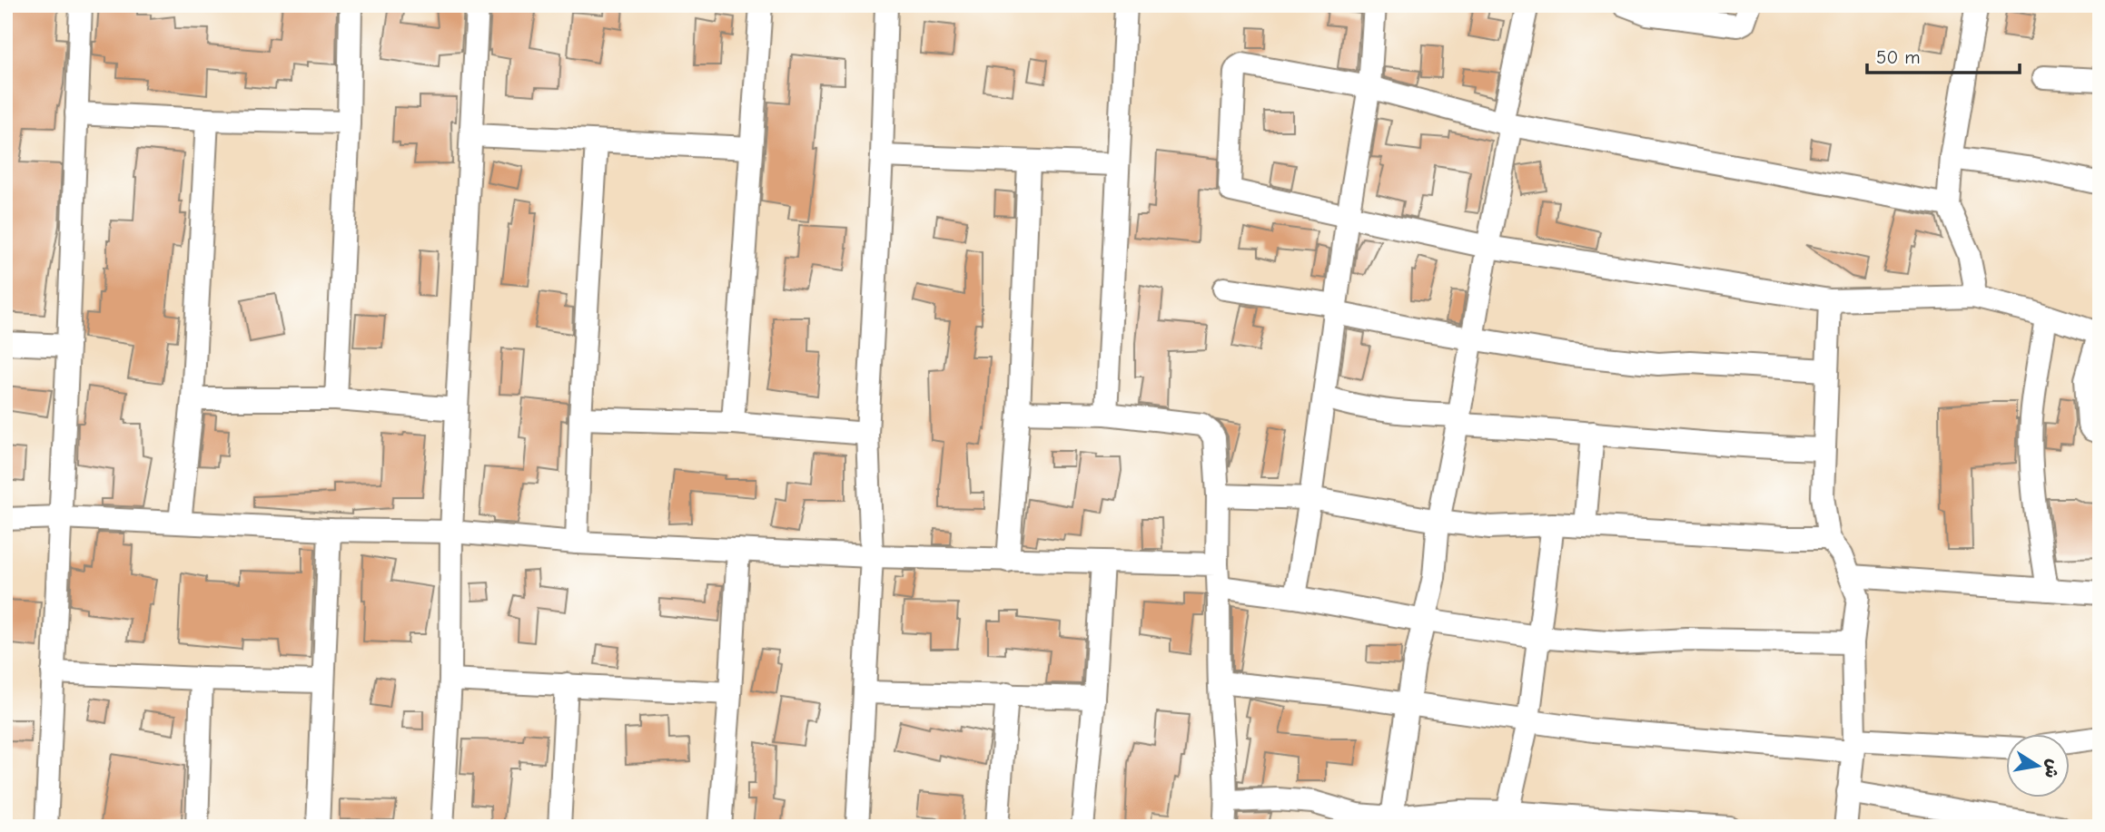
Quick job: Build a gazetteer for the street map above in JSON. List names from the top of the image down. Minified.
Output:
{"scale_bar":"50 m","north":"right"}
